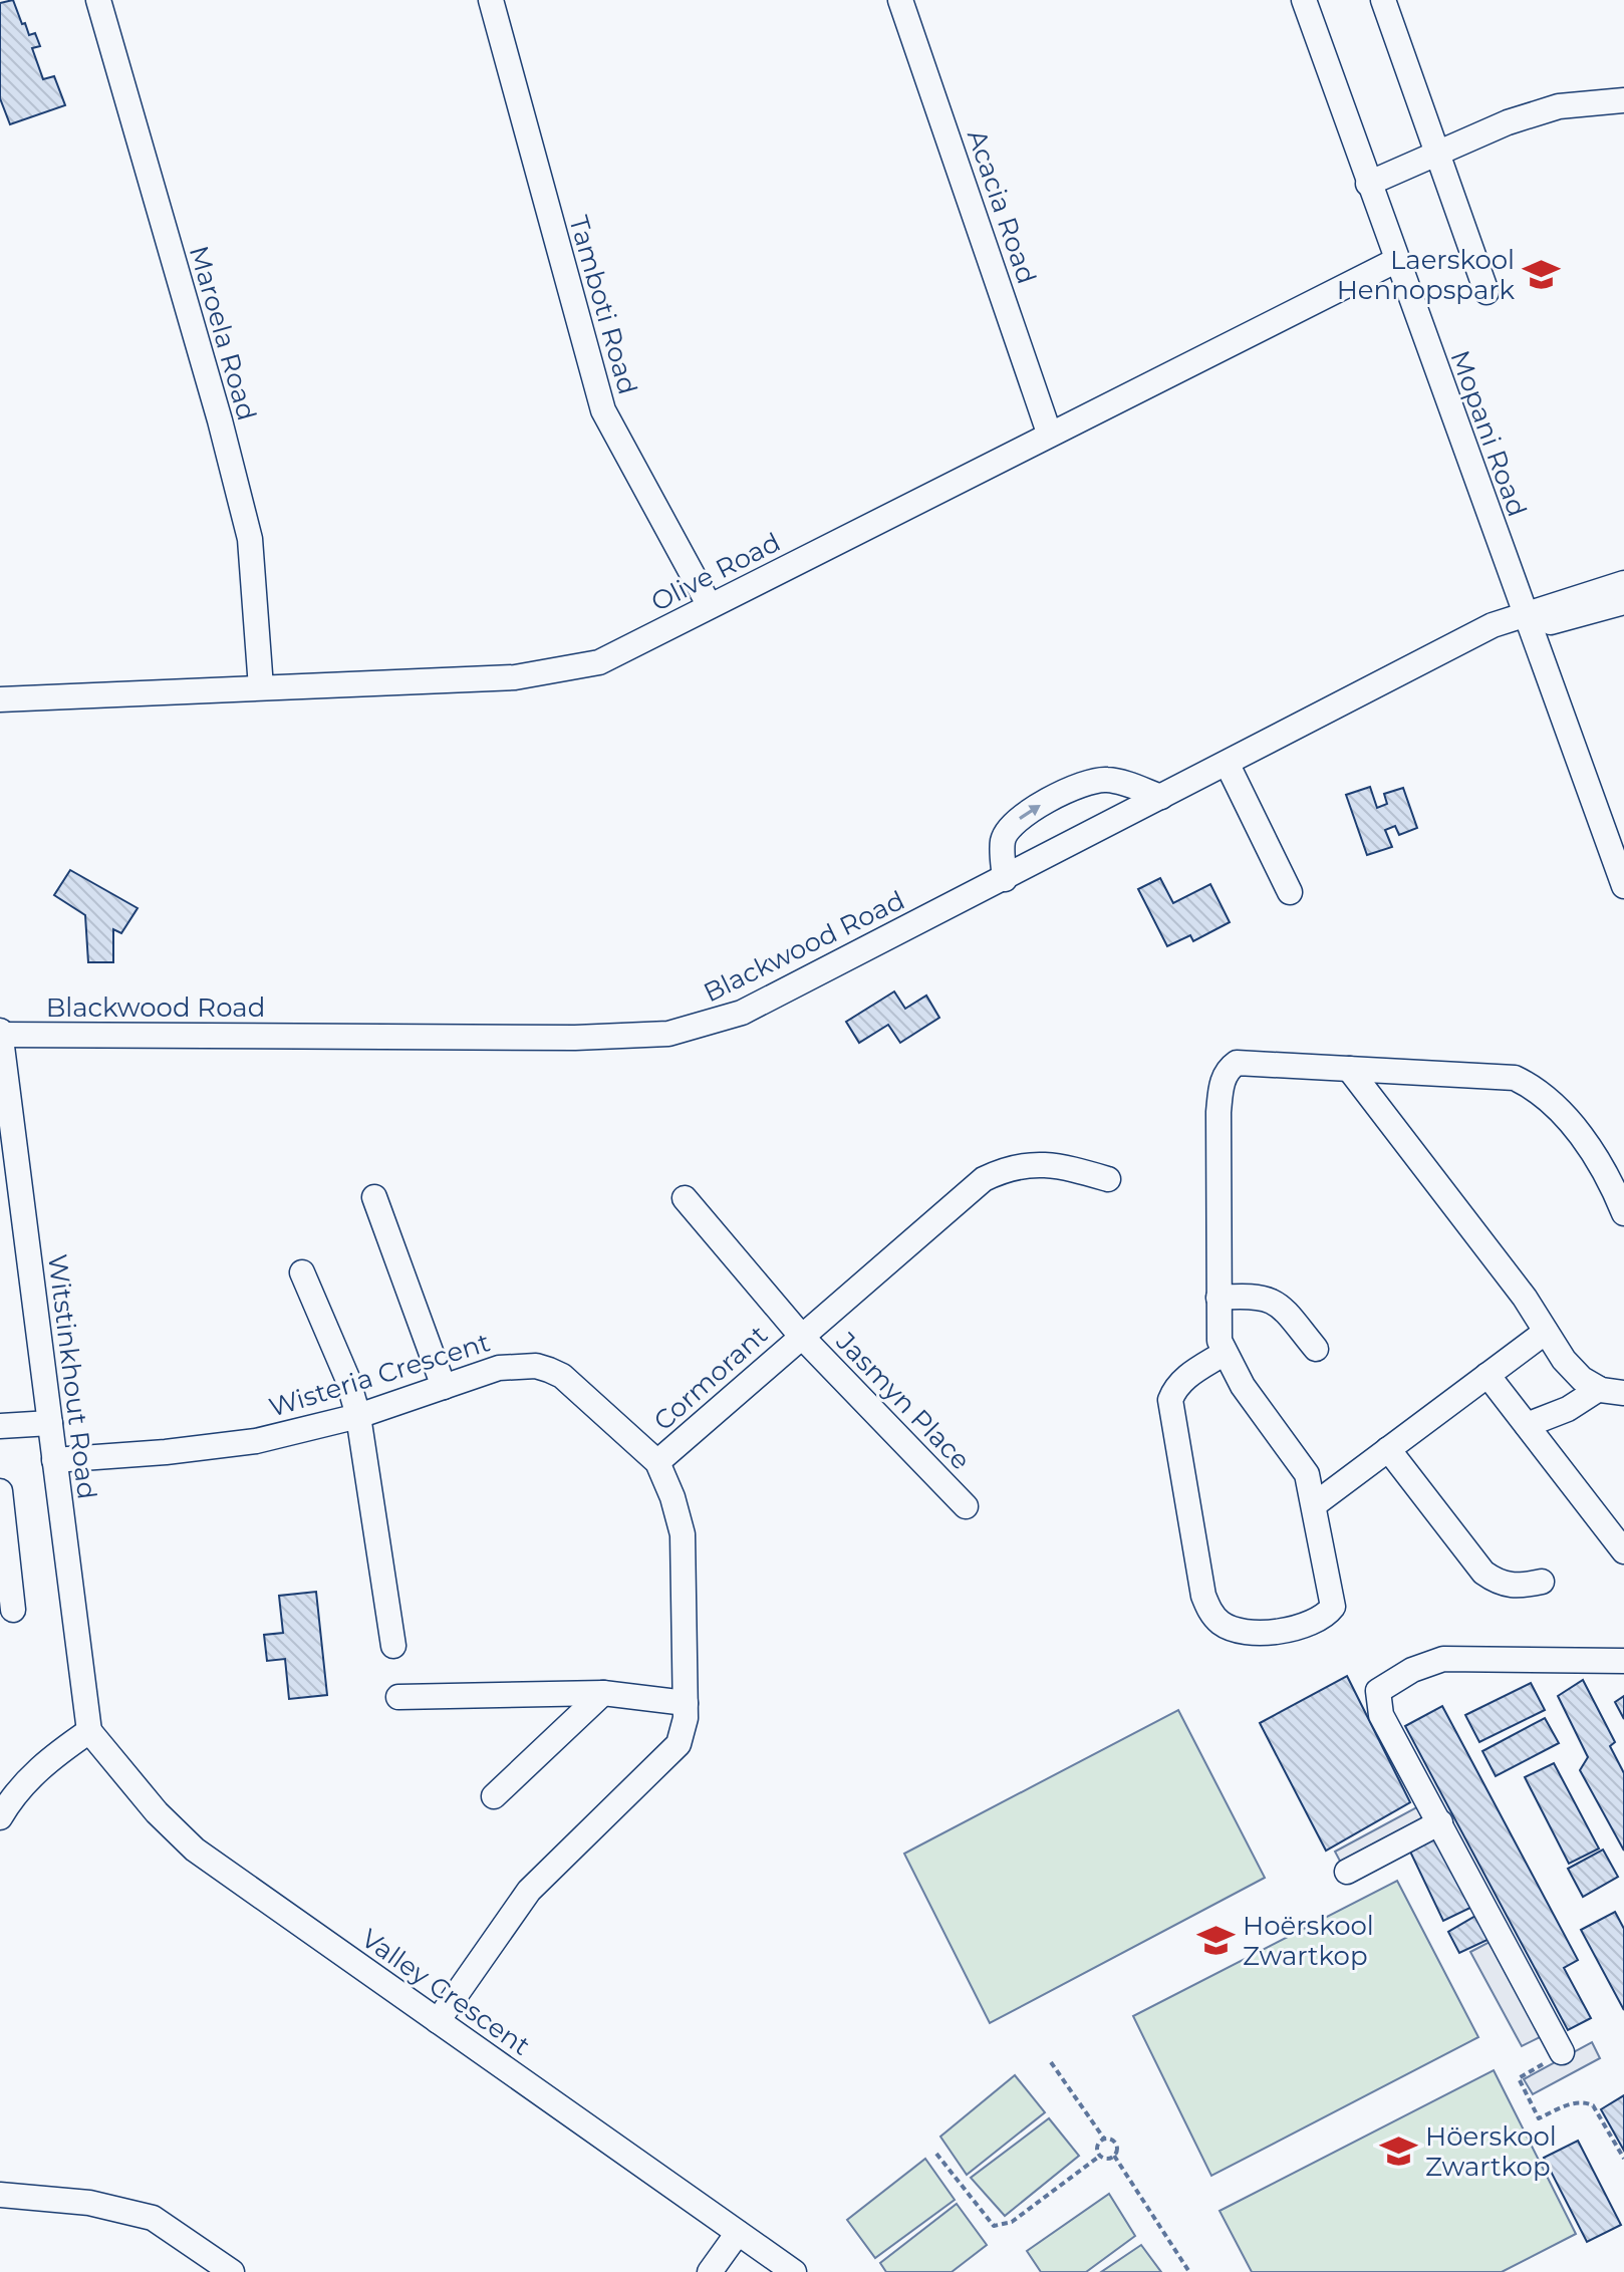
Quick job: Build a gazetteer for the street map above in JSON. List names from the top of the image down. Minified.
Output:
{"streets":{"street":["Acacia Road","Tamboti Road","Maroela Road","Mopani Road","Olive Road","Blackwood Road","Wisteria Crescent","Witstinkhout Road","Cormorant","Jasmyn Place","Valley Crescent"]},"crossings":[["Acacia Road","Olive Road"],["Tamboti Road","Olive Road"],["Maroela Road","Olive Road"],["Mopani Road","Olive Road"],["Mopani Road","Blackwood Road"],["Blackwood Road","Witstinkhout Road"],["Wisteria Crescent","Witstinkhout Road"],["Wisteria Crescent","Cormorant"],["Wisteria Crescent","Valley Crescent"],["Witstinkhout Road","Valley Crescent"],["Cormorant","Jasmyn Place"]],"places":{"school or university":["Laerskool Hennopspark","Hoërskool Zwartkop","Höerskool Zwartkop"]}}
